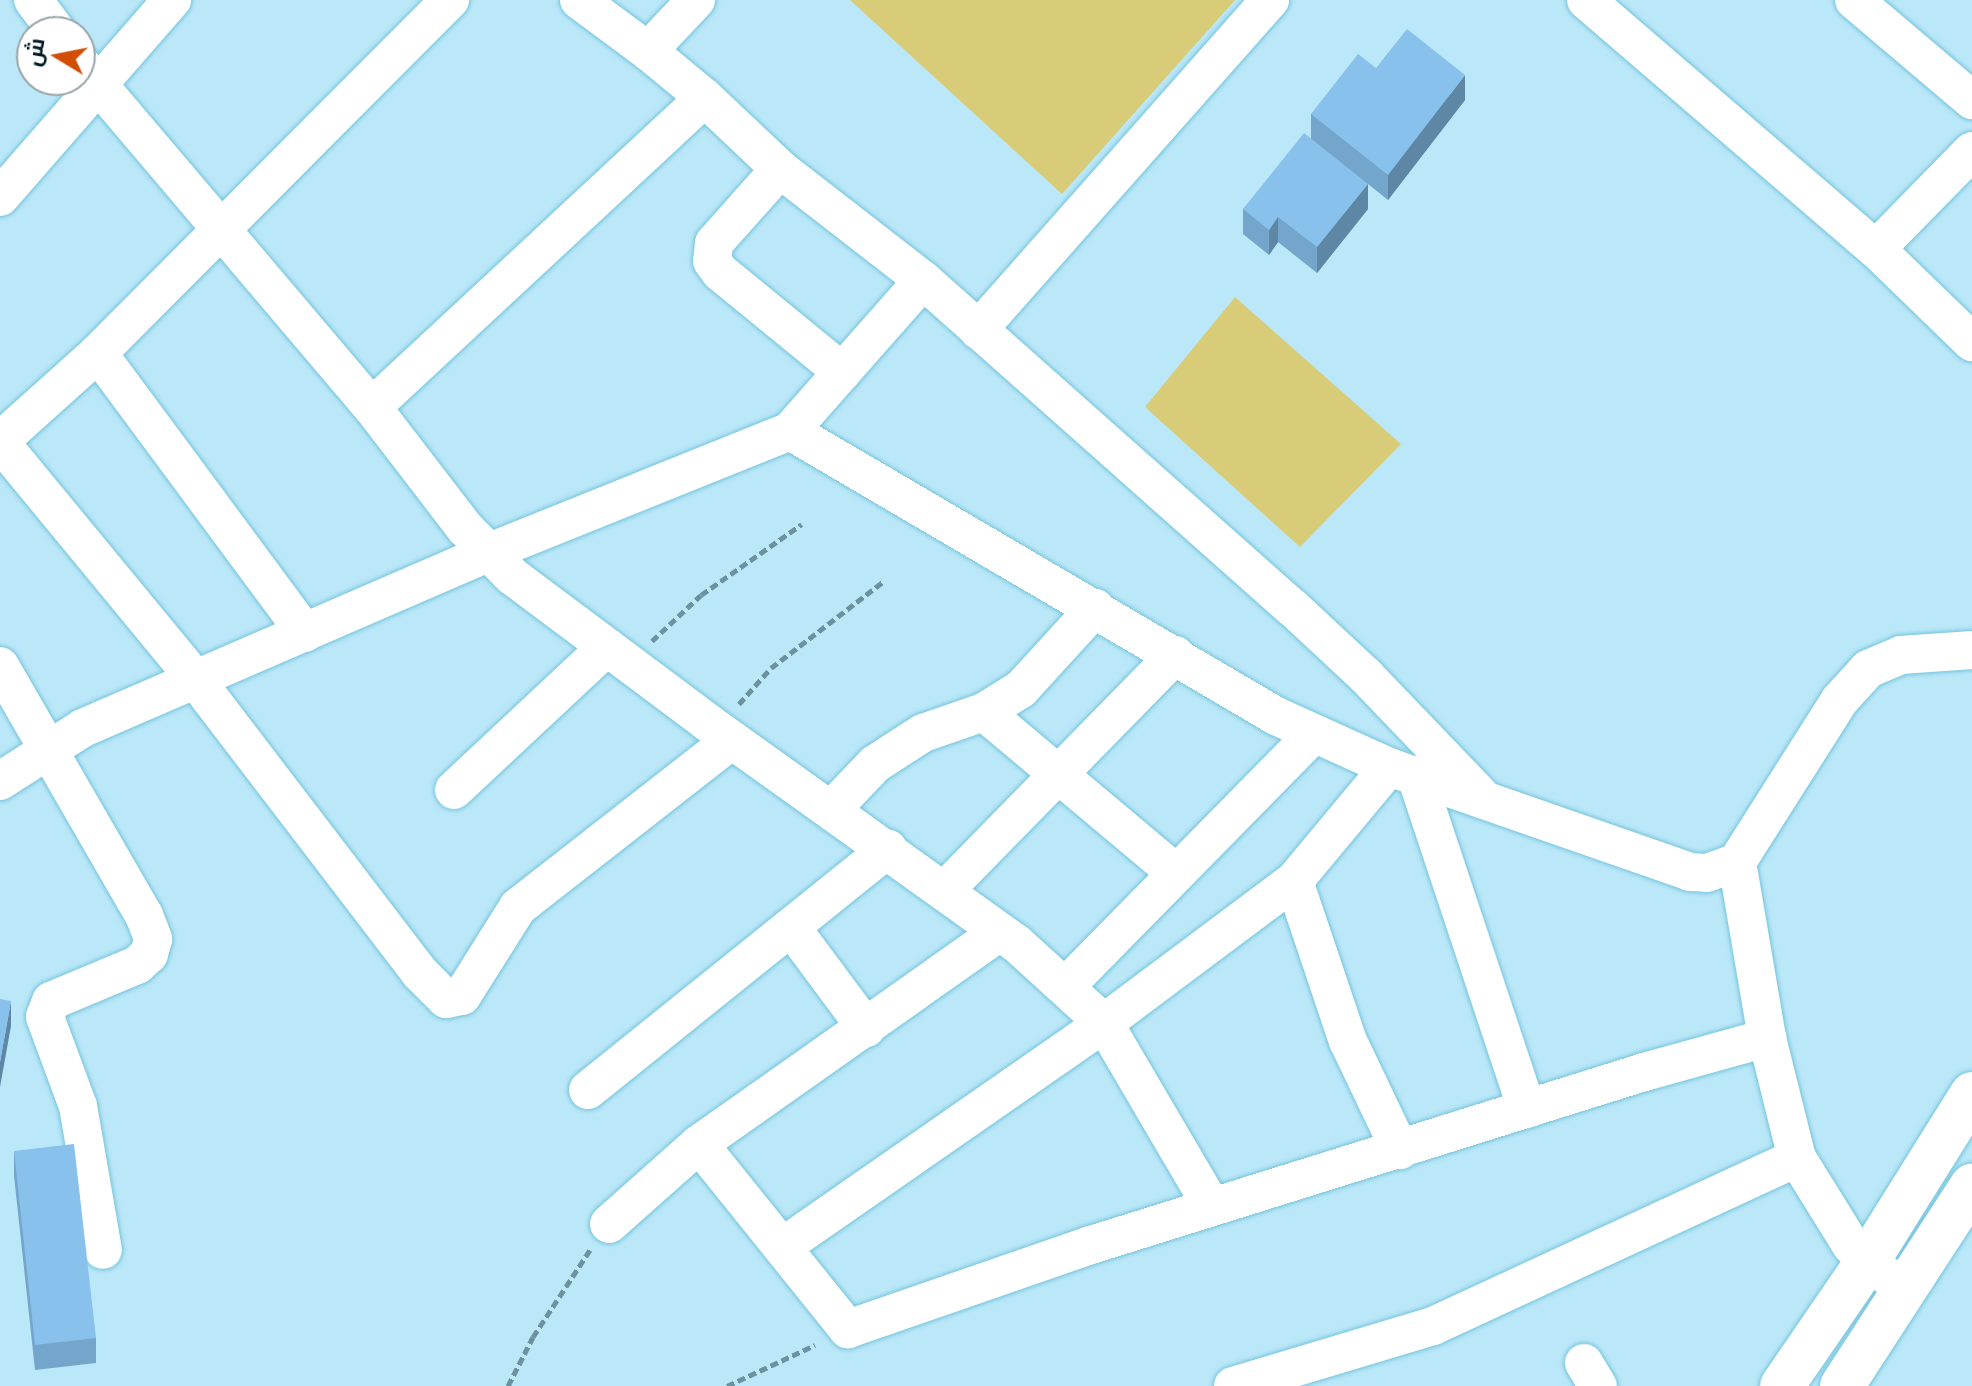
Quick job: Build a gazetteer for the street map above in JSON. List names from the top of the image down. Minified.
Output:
{"north":"left"}
